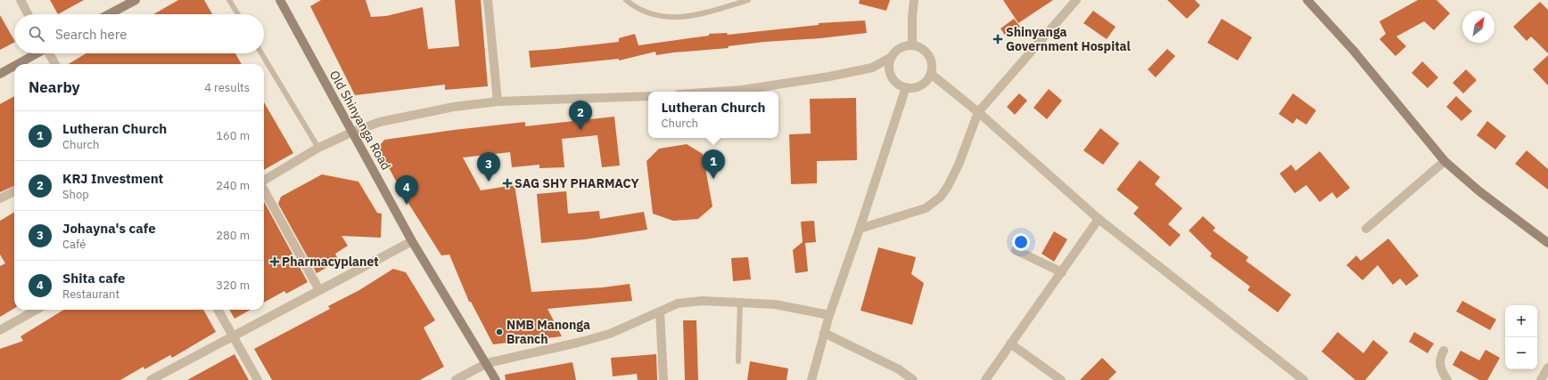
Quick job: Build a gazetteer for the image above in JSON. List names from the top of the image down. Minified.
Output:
{"streets":{"street":["Old Shinyanga Road"]},"places":{"health":["Shinyanga Government Hospital","SAG SHY PHARMACY","Pharmacyplanet"],"other":["NMB Manonga Branch"]},"north":"top right","page":{"search":"Search here","heading":["Nearby","4 results"],"popup":["Lutheran Church","Church"],"pins":["2","1","3","4"],"list":[{"mark":"1","name":"Lutheran Church","note":"Church","value":"160 m"},{"mark":"2","name":"KRJ Investment","note":"Shop","value":"240 m"},{"mark":"3","name":"Johayna's cafe","note":"Café","value":"280 m"},{"mark":"4","name":"Shita cafe","note":"Restaurant","value":"320 m"}],"map_buttons":["+","−"]}}
